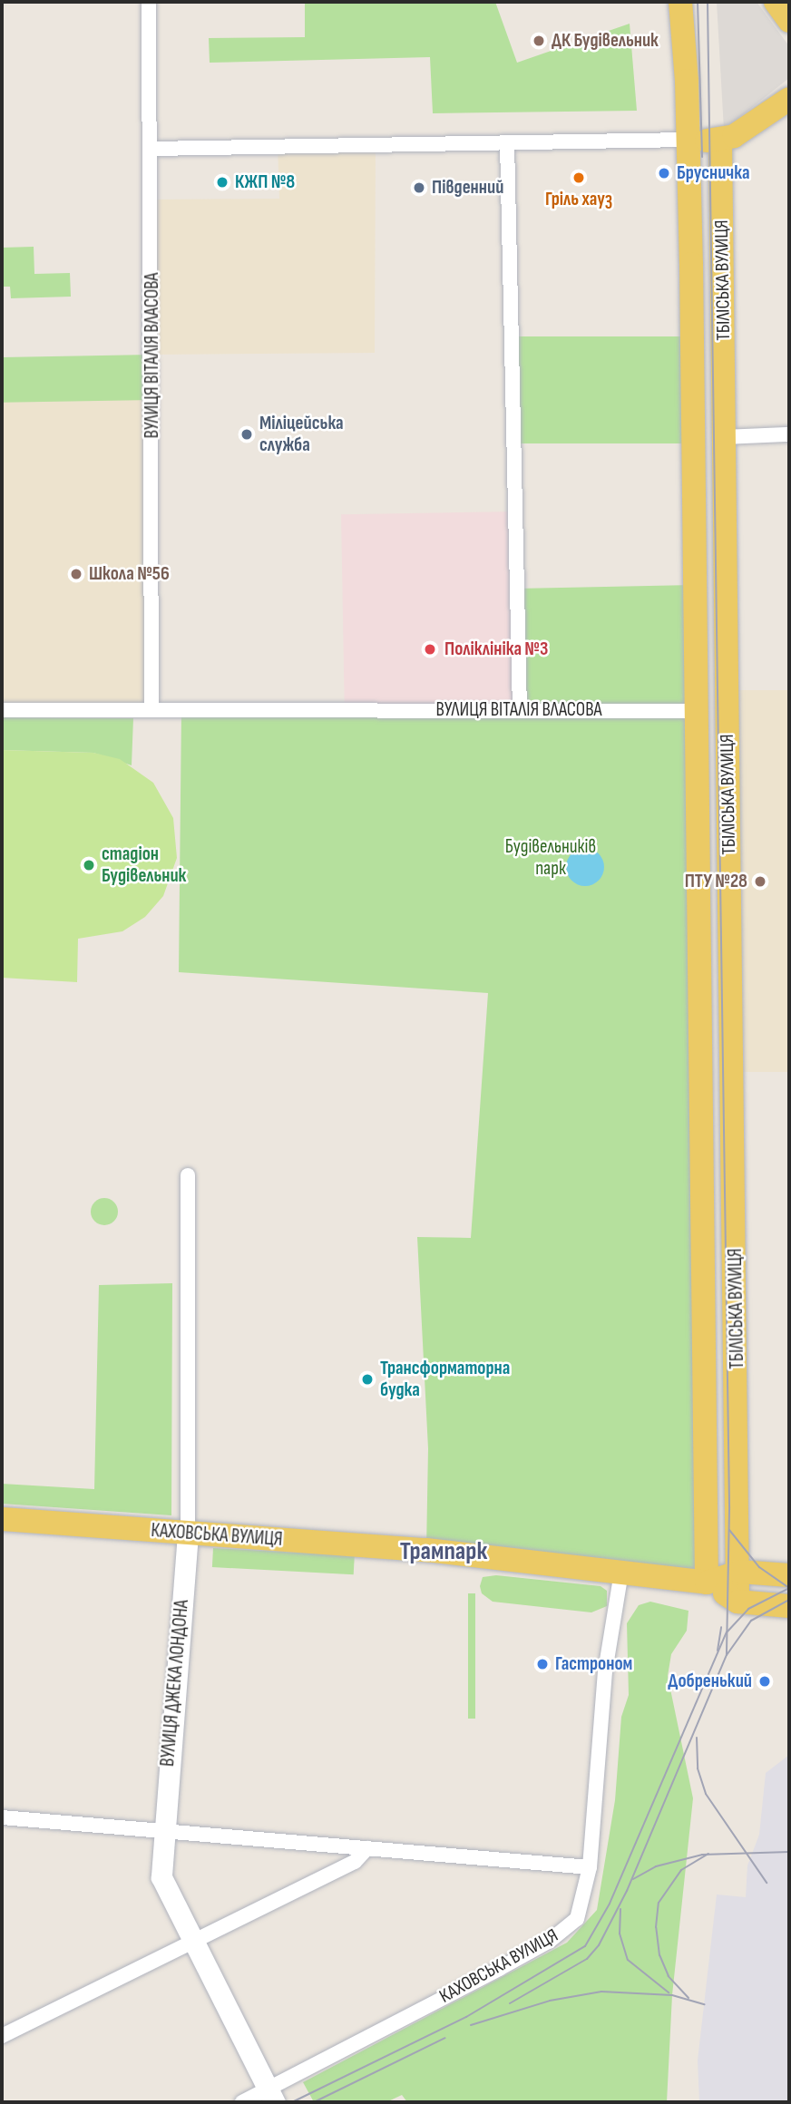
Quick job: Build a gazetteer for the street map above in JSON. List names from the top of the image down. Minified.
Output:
{"streets":{"main road":["ТБІЛІСЬКА ВУЛИЦЯ","КАХОВСЬКА ВУЛИЦЯ","ВУЛИЦЯ ДЖЕКА ЛОНДОНА"],"street":["ВУЛИЦЯ ВІТАЛІЯ ВЛАСОВА"]},"crossings":[["ТБІЛІСЬКА ВУЛИЦЯ","ВУЛИЦЯ ВІТАЛІЯ ВЛАСОВА"],["ТБІЛІСЬКА ВУЛИЦЯ","КАХОВСЬКА ВУЛИЦЯ"],["КАХОВСЬКА ВУЛИЦЯ","ВУЛИЦЯ ДЖЕКА ЛОНДОНА"]],"districts":["Трампарк"],"parks":["Будівельників парк"],"places":["ДК Будівельник","Брусничка","Гріль хауз","КЖП №8","Південний","Міліцейська служба","Школа №56","Поліклініка №3","стадіон Будівельник","ПТУ №28","Трансформаторна будка","Гастроном","Добренький"]}
